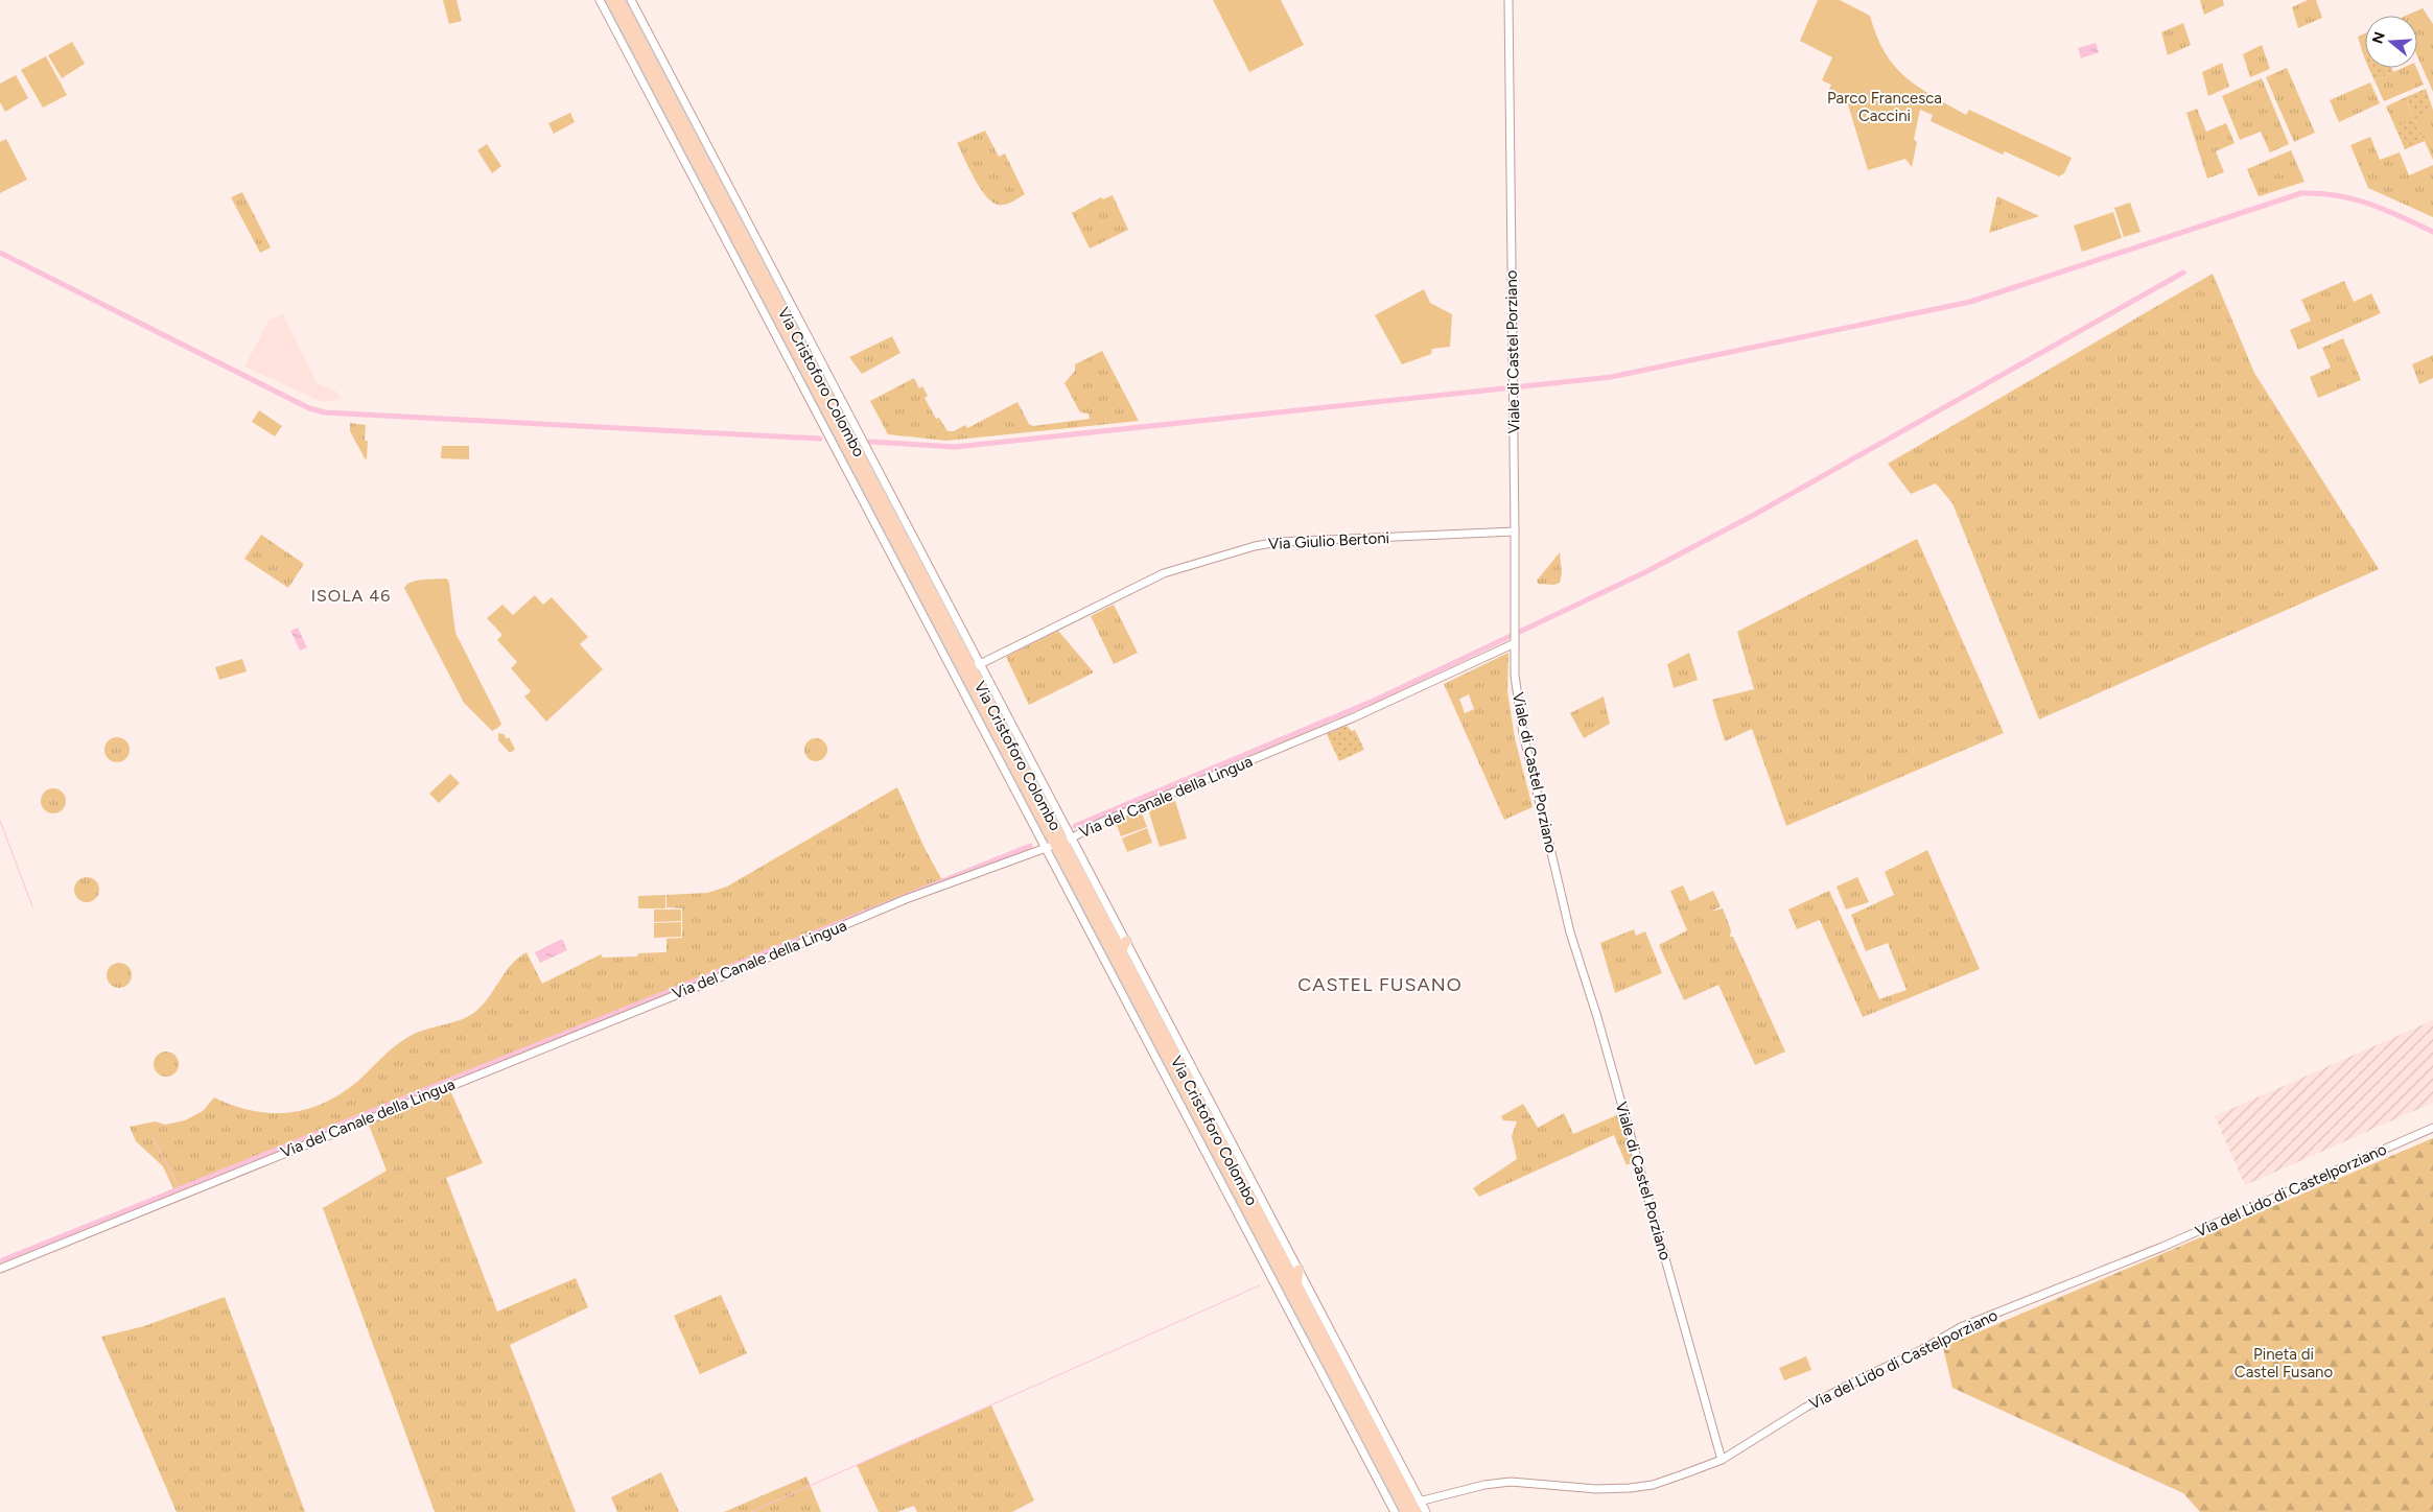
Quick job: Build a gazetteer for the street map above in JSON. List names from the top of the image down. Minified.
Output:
{"streets":{"main road":["Via Cristoforo Colombo"],"street":["Viale di Castel Porziano","Via Giulio Bertoni","Via del Canale della Lingua","Via del Lido di Castelporziano"]},"crossings":[["Viale di Castel Porziano","Via Giulio Bertoni"],["Viale di Castel Porziano","Via del Canale della Lingua"],["Viale di Castel Porziano","Via del Lido di Castelporziano"],["Via Cristoforo Colombo","Via Giulio Bertoni"],["Via Cristoforo Colombo","Via del Canale della Lingua"],["Via Cristoforo Colombo","Via del Lido di Castelporziano"]],"districts":["ISOLA 46","CASTEL FUSANO"],"parks":["Parco Francesca Caccini","Pineta di Castel Fusano"],"north":"left"}
